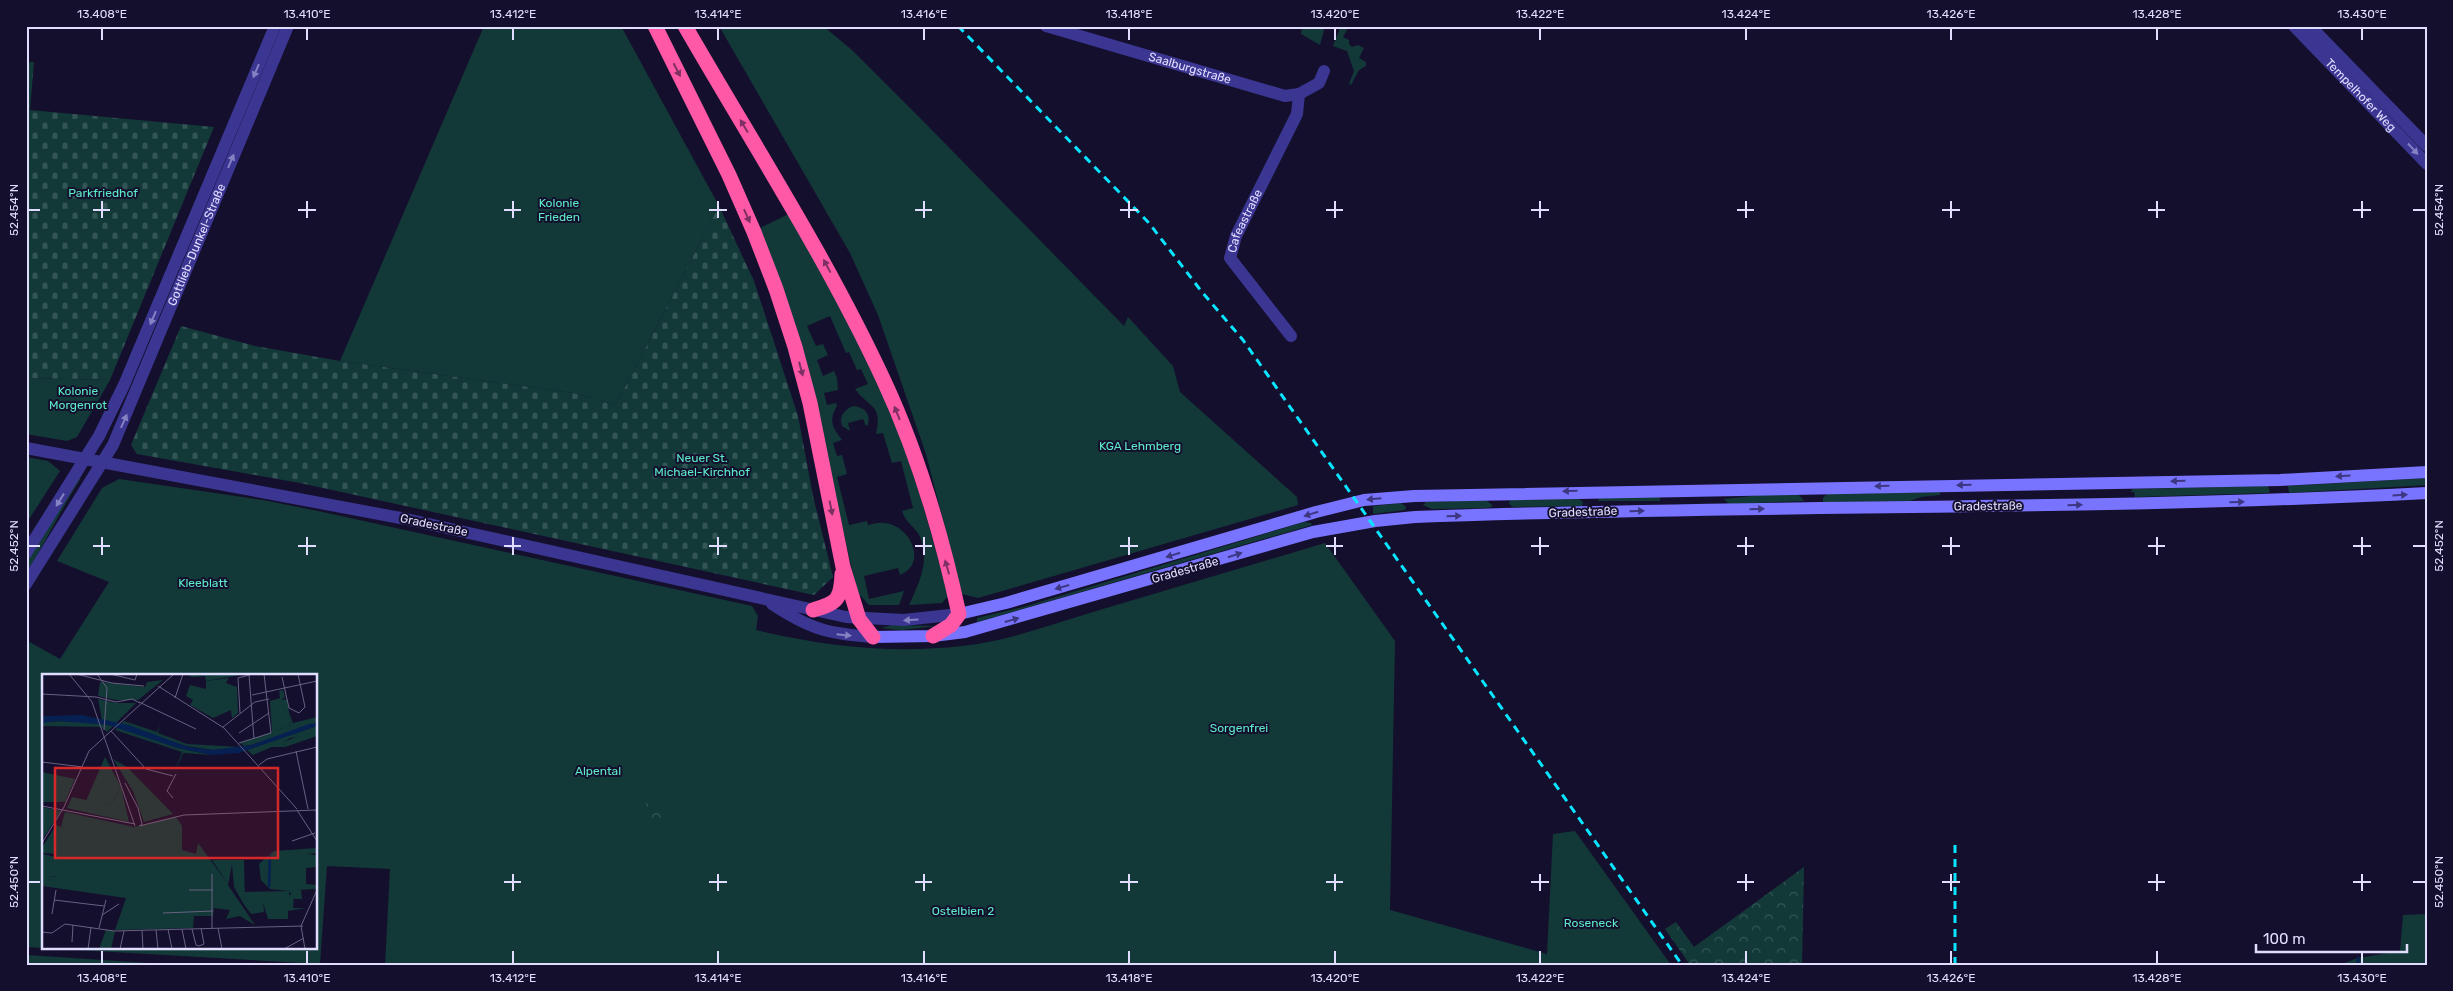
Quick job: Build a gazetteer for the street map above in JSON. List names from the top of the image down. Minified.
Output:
{"streets":{"main road":["Gradestraße"],"street":["Saalburgstraße","Tempelhofer Weg","Cafeastraße","Gottlieb-Dunkel-Straße"]},"crossings":[["Saalburgstraße","Cafeastraße"],["Gottlieb-Dunkel-Straße","Gradestraße"]],"parks":["Parkfriedhof","Kolonie Frieden","Kolonie Morgenrot","KGA Lehmberg","Neuer St. Michael-Kirchhof","Kleeblatt","Sorgenfrei","Alpental","Ostelbien 2","Roseneck"],"scale_bar":"100 m","coordinates":["13.408°E","13.410°E","13.412°E","13.414°E","13.416°E","13.418°E","13.420°E","13.422°E","13.424°E","13.426°E","13.428°E","13.430°E","52.454°N","52.452°N","52.450°N"]}
